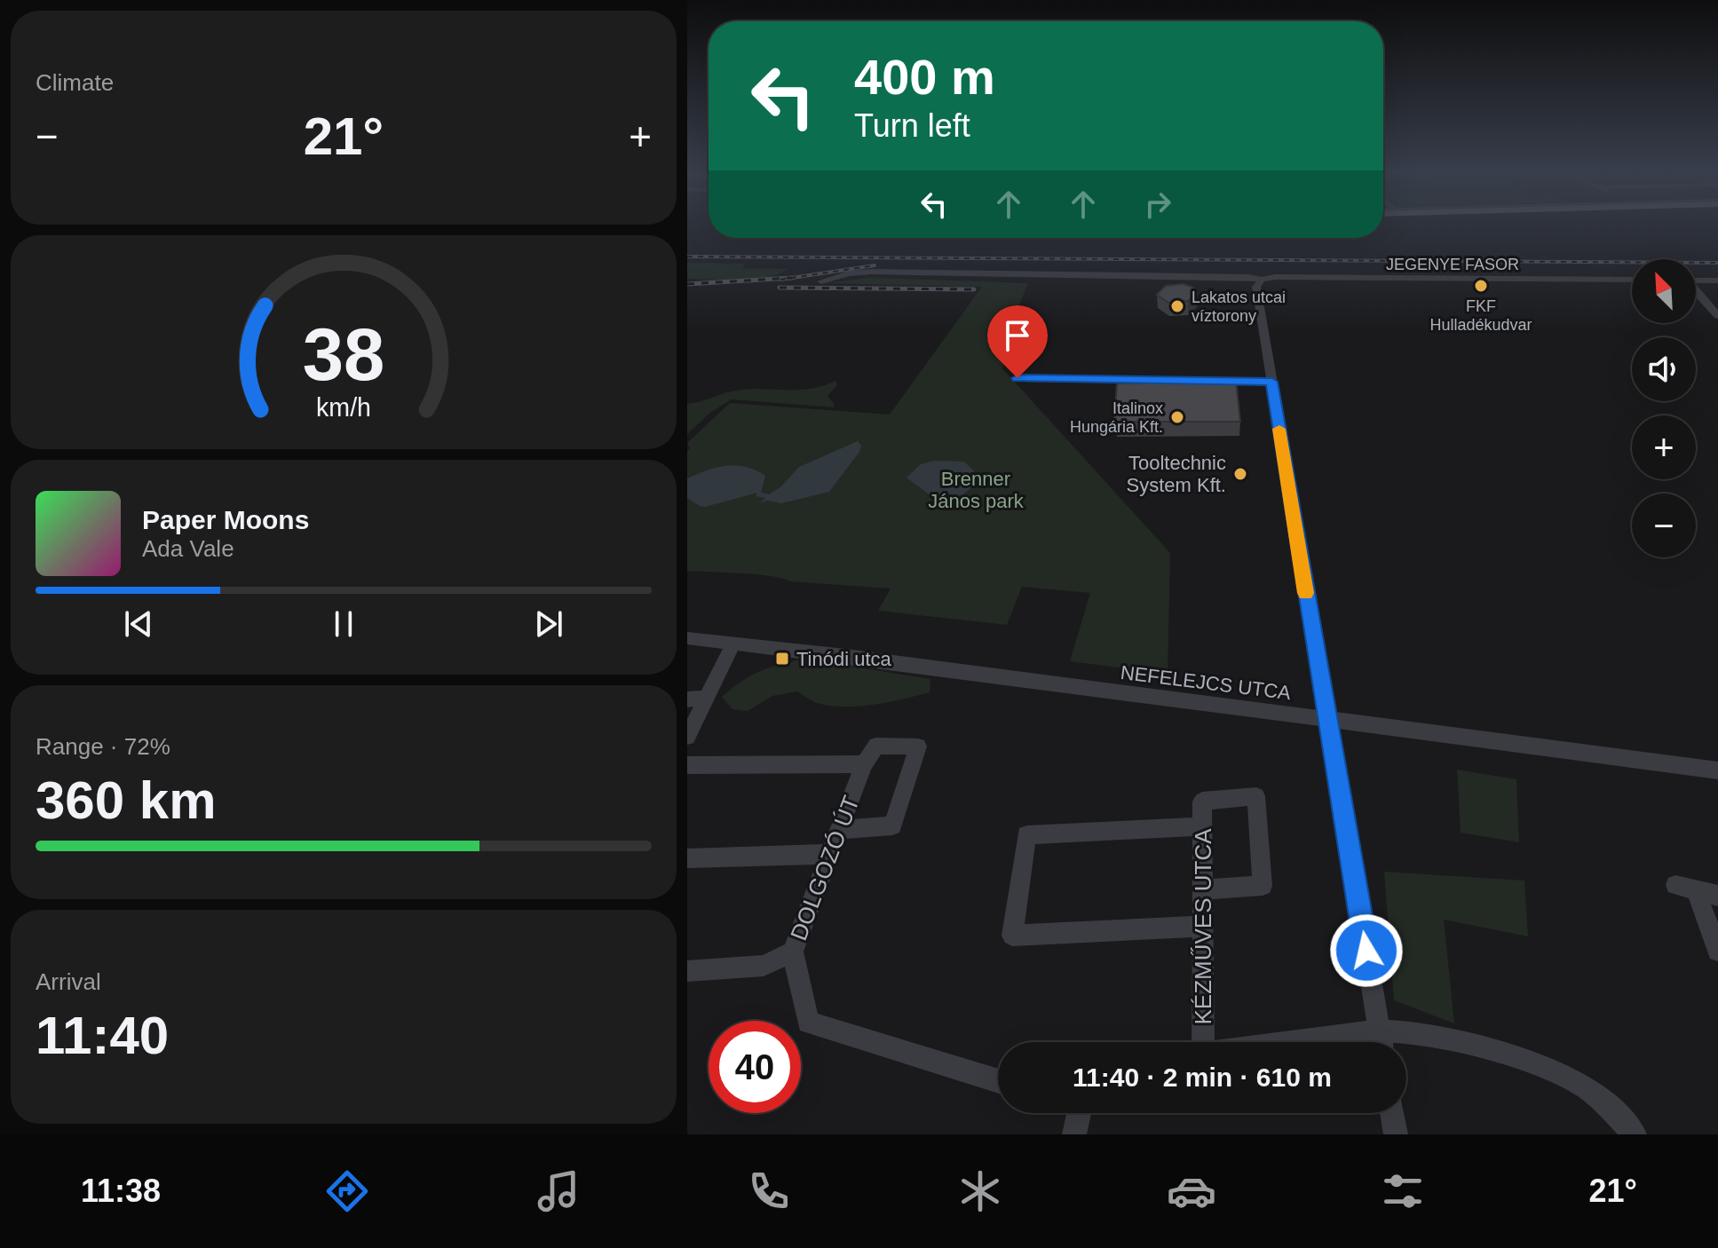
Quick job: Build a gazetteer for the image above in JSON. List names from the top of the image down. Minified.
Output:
{"streets":{"street":["JEGENYE FASOR","NEFELEJCS UTCA","DOLGOZÓ ÚT","KÉZMŰVES UTCA"]},"parks":["Brenner János park"],"places":{"other":["FKF Hulladékudvar","Lakatos utcai víztorony","Italinox Hungária Kft.","Tooltechnic System Kft."],"transit":["Tinódi utca"]},"north":"top left","page":{"tile":["Climate",["Range · 72%","360 km"],["Arrival","11:40"]],"turn":["400 m","Turn left"],"heat":["−","21°","+"],"map_buttons":["+","−"],"song":["Paper Moons","Ada Vale"],"limit":"40","trip":"11:40 · 2 min · 610 m","tabs":["11:38","21°"],"gauge":["38","km/h"]}}
